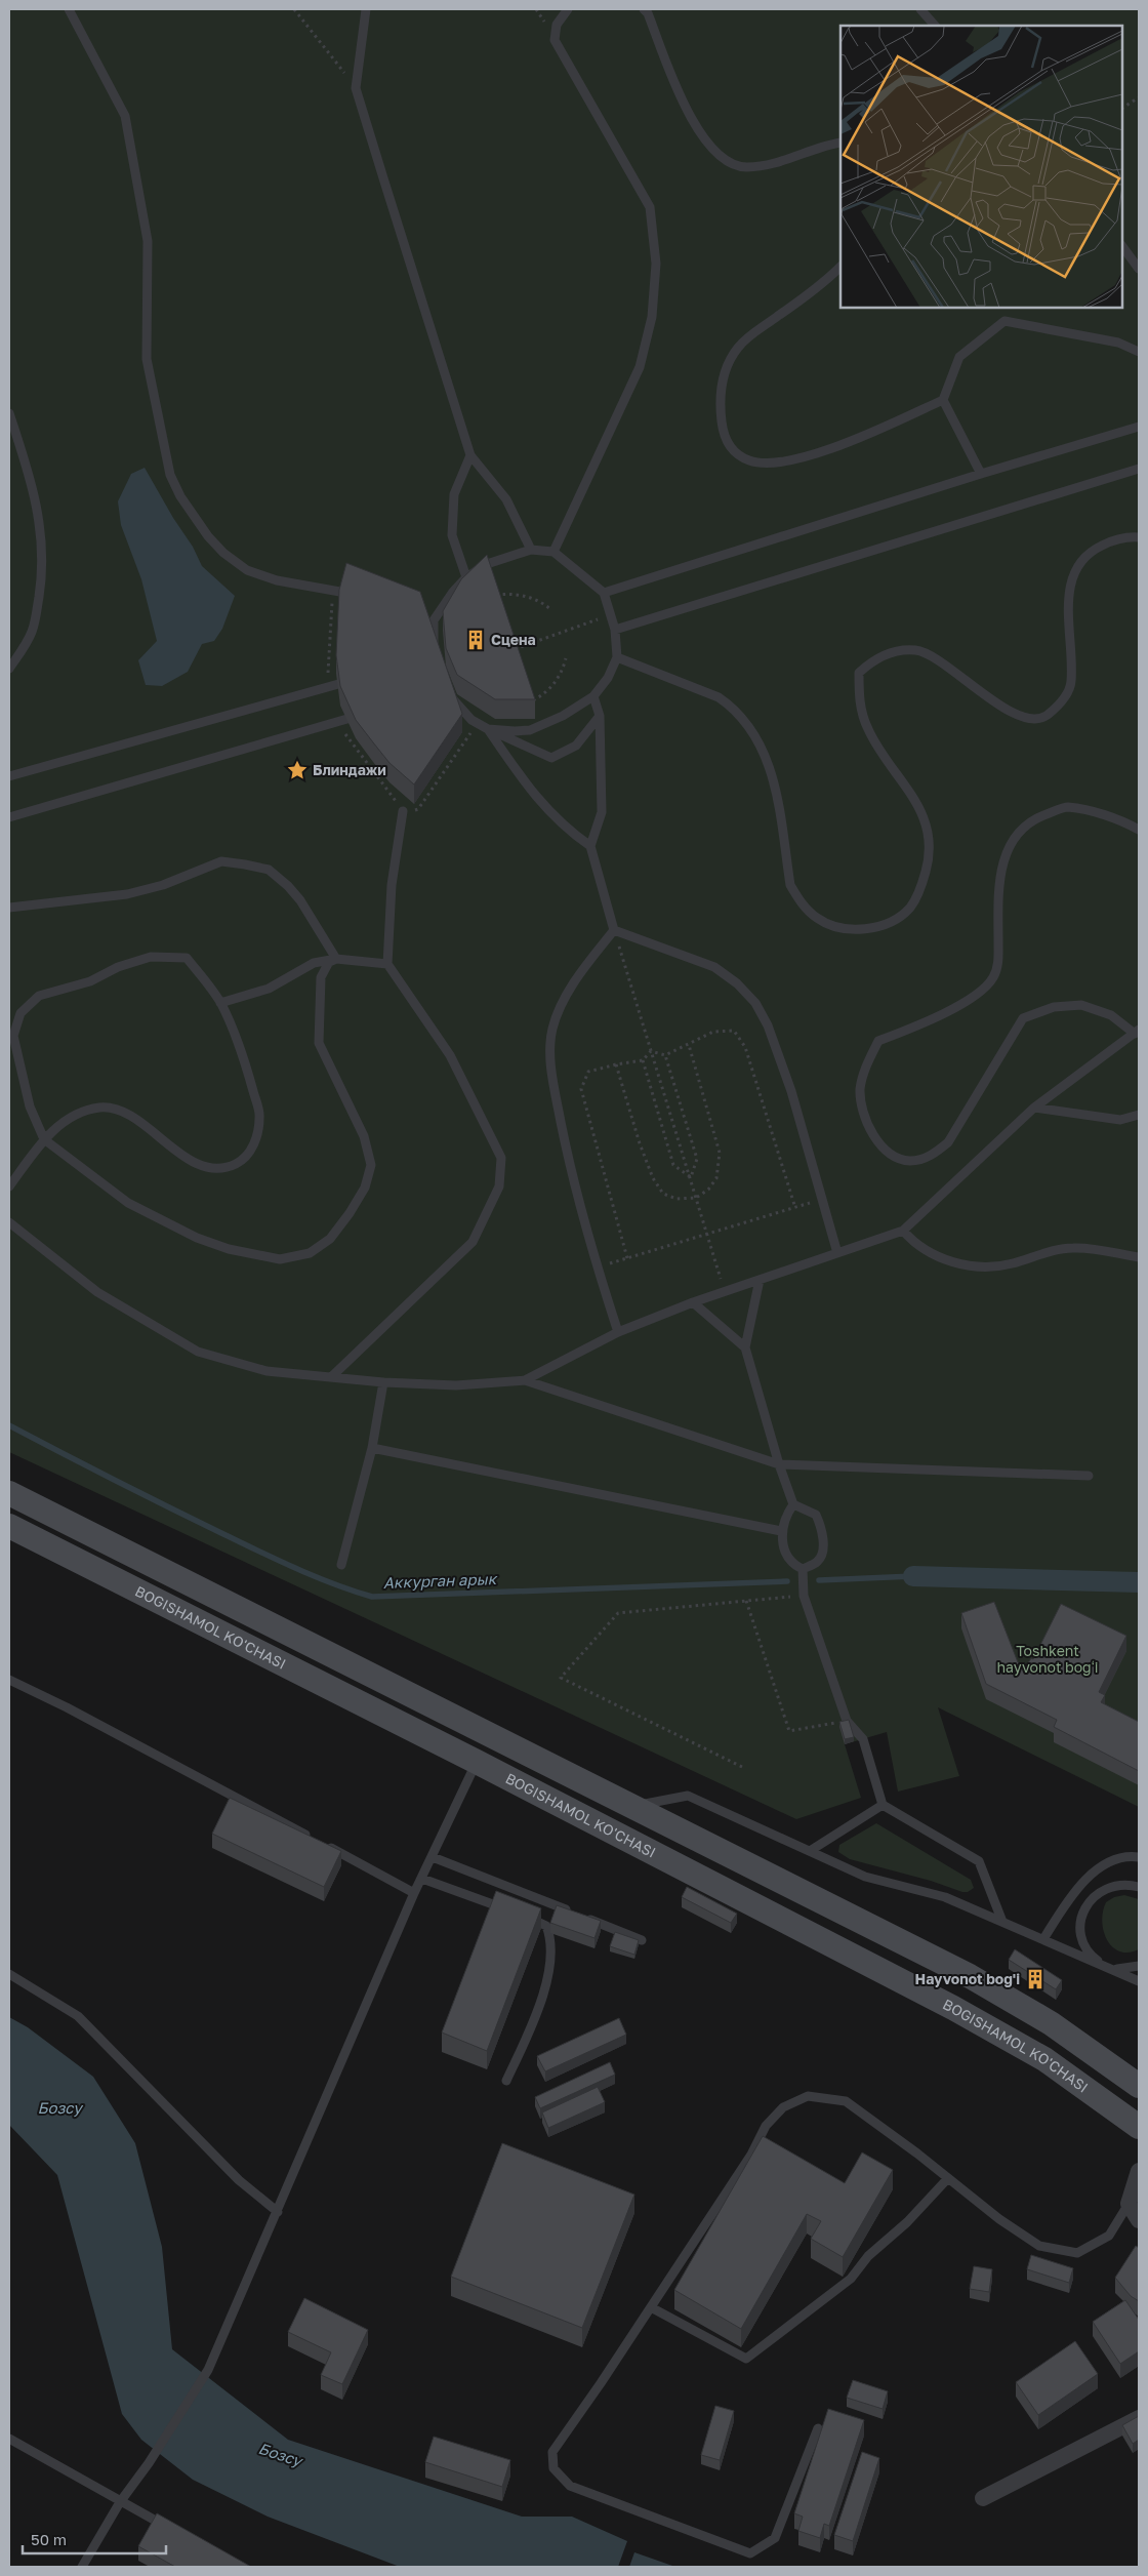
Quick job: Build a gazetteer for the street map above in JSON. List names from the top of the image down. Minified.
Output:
{"streets":{"main road":["BOGISHAMOL KO'CHASI"]},"water":["Аккурган арык","Бозсу"],"parks":["Toshkent hayvonot bogʻi"],"places":{"building":["Сцена","Hayvonot bog'i"],"place":["Блиндажи"]},"scale_bar":"50 m"}
